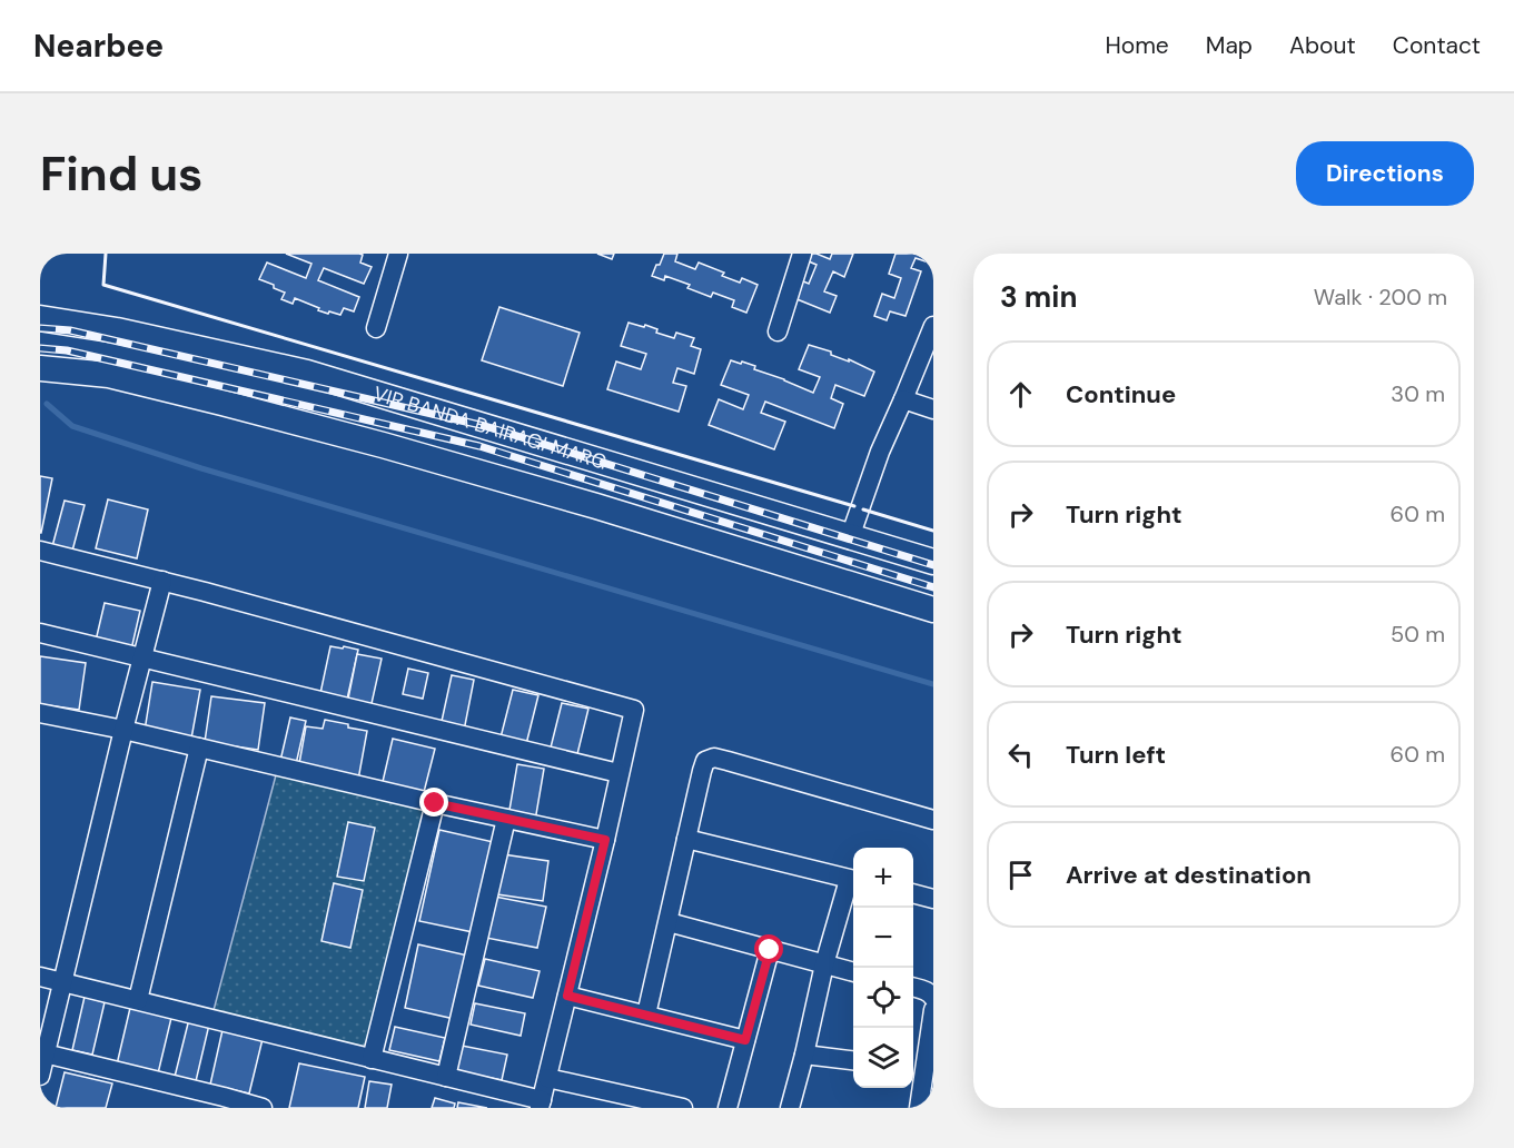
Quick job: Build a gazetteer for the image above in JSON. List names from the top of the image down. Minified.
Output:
{"streets":{"main road":["VIR BANDA BAIRAGI MARG"]},"page":{"header":"Nearbee","nav":["Home","Map","About","Contact"],"buttons":"Directions","title":"Find us","heading":["3 min","Walk · 200 m"],"list":[["Continue","30 m"],["Turn right","60 m"],["Turn right","50 m"],["Turn left","60 m"],"Arrive at destination"],"map_buttons":["+","−"]}}
